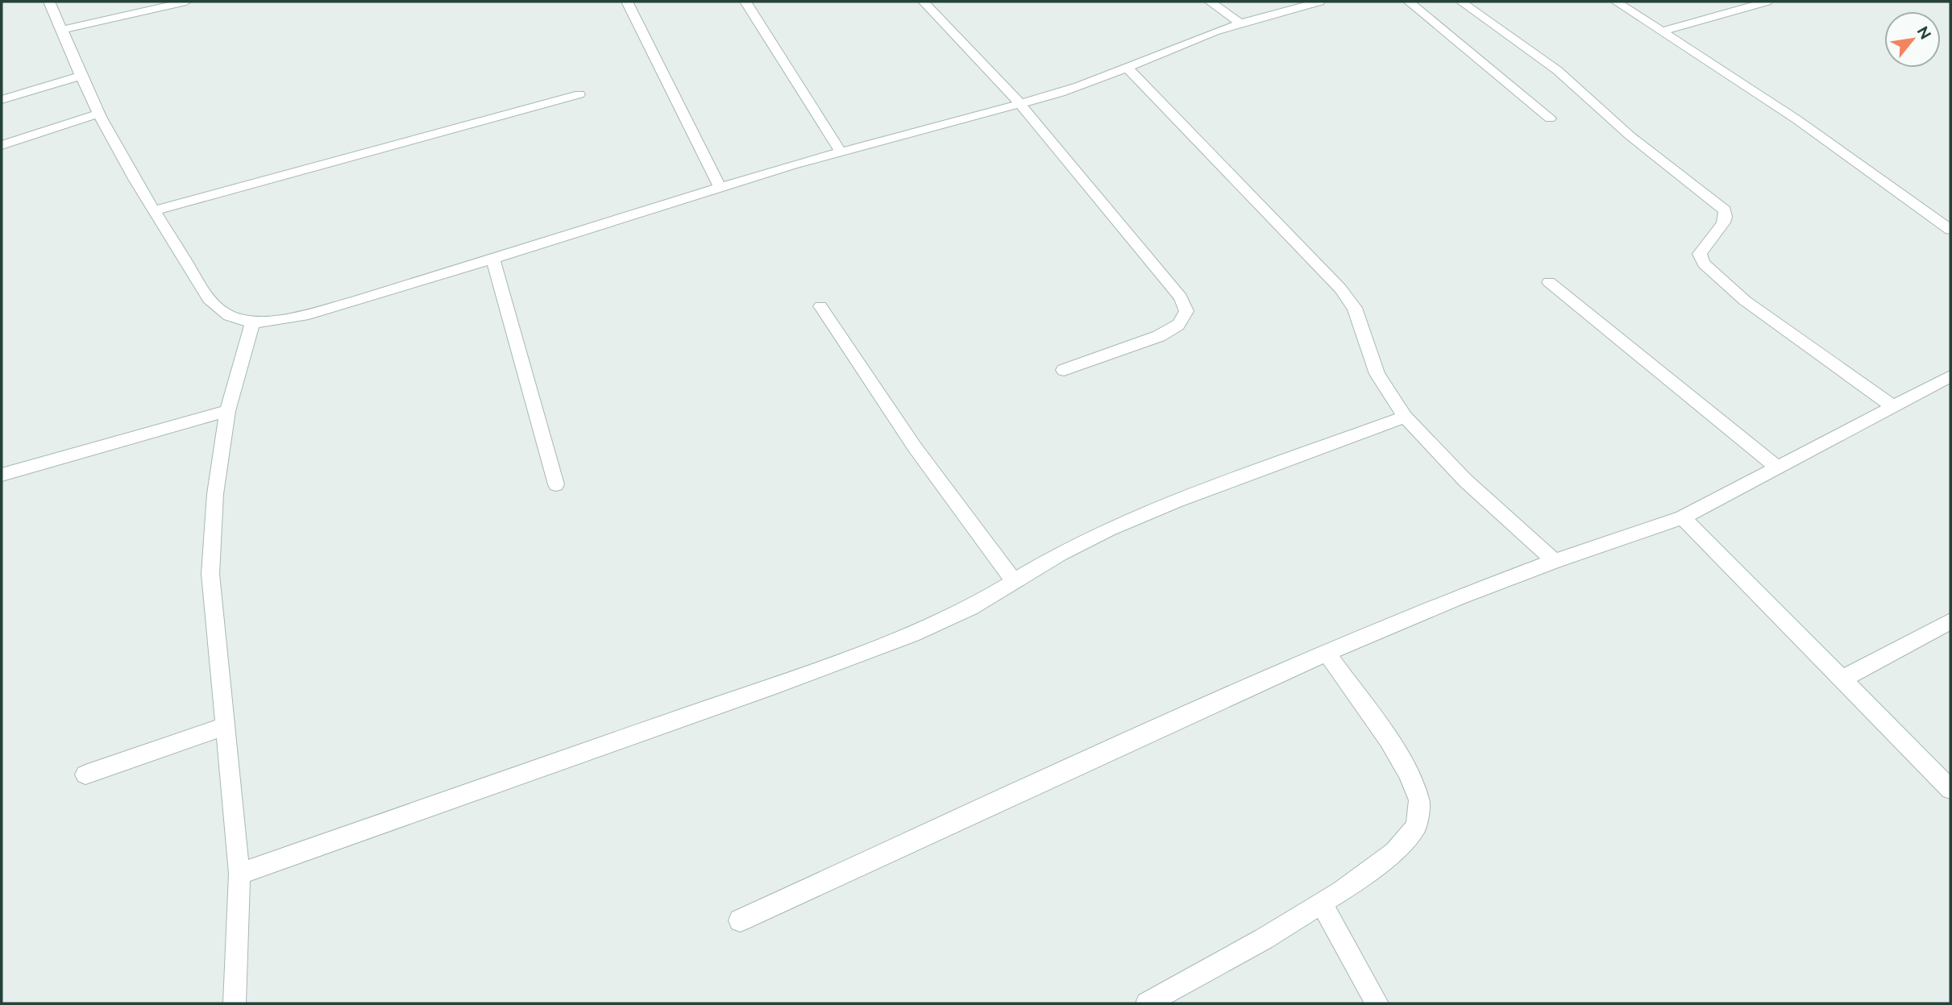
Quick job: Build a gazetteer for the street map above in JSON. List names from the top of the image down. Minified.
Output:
{"north":"top right"}
